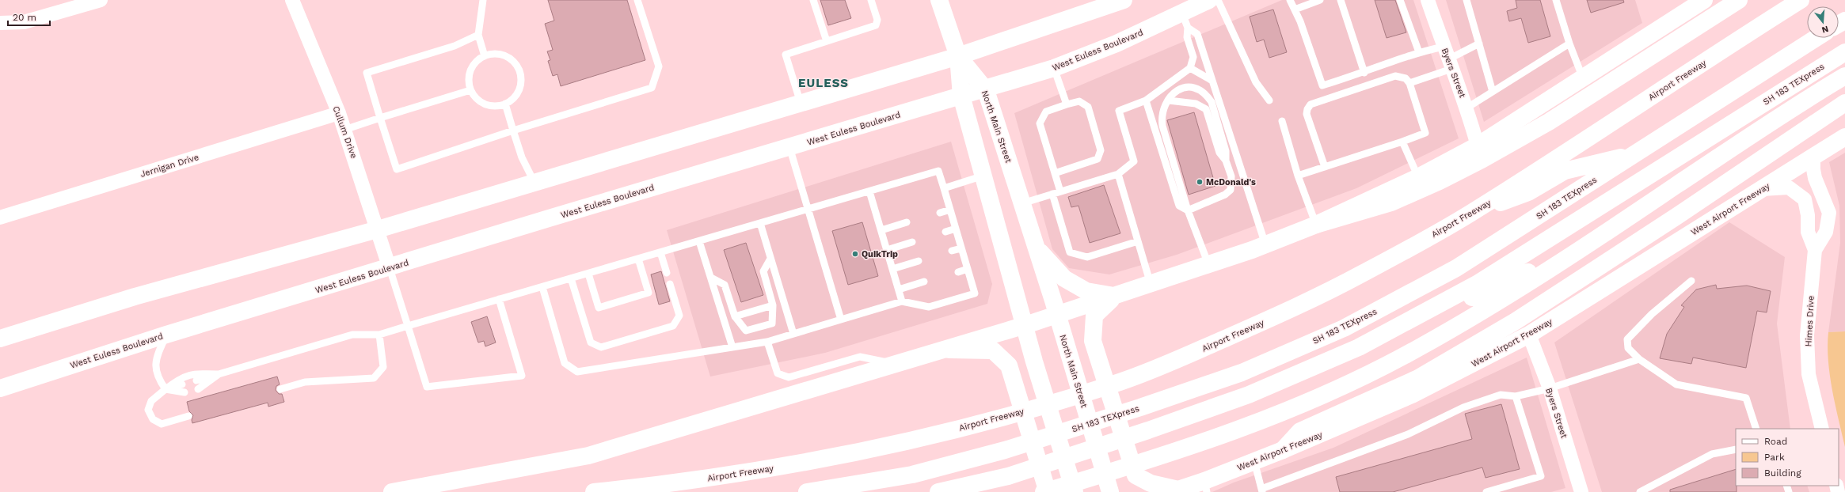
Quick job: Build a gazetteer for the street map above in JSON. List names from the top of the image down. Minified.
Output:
{"streets":{"main road":["West Euless Boulevard","Airport Freeway","SH 183 TEXpress","North Main Street","West Airport Freeway"],"street":["Byers Street","Cullum Drive","Jernigan Drive","Himes Drive"]},"crossings":[["West Euless Boulevard","North Main Street"],["West Euless Boulevard","Cullum Drive"],["Byers Street","West Airport Freeway"],["Cullum Drive","Jernigan Drive"],["West Airport Freeway","Himes Drive"]],"districts":["EULESS"],"places":["McDonald's","QuikTrip"],"legend":["Road","Park","Building"],"scale_bar":"20 m","north":"bottom"}
